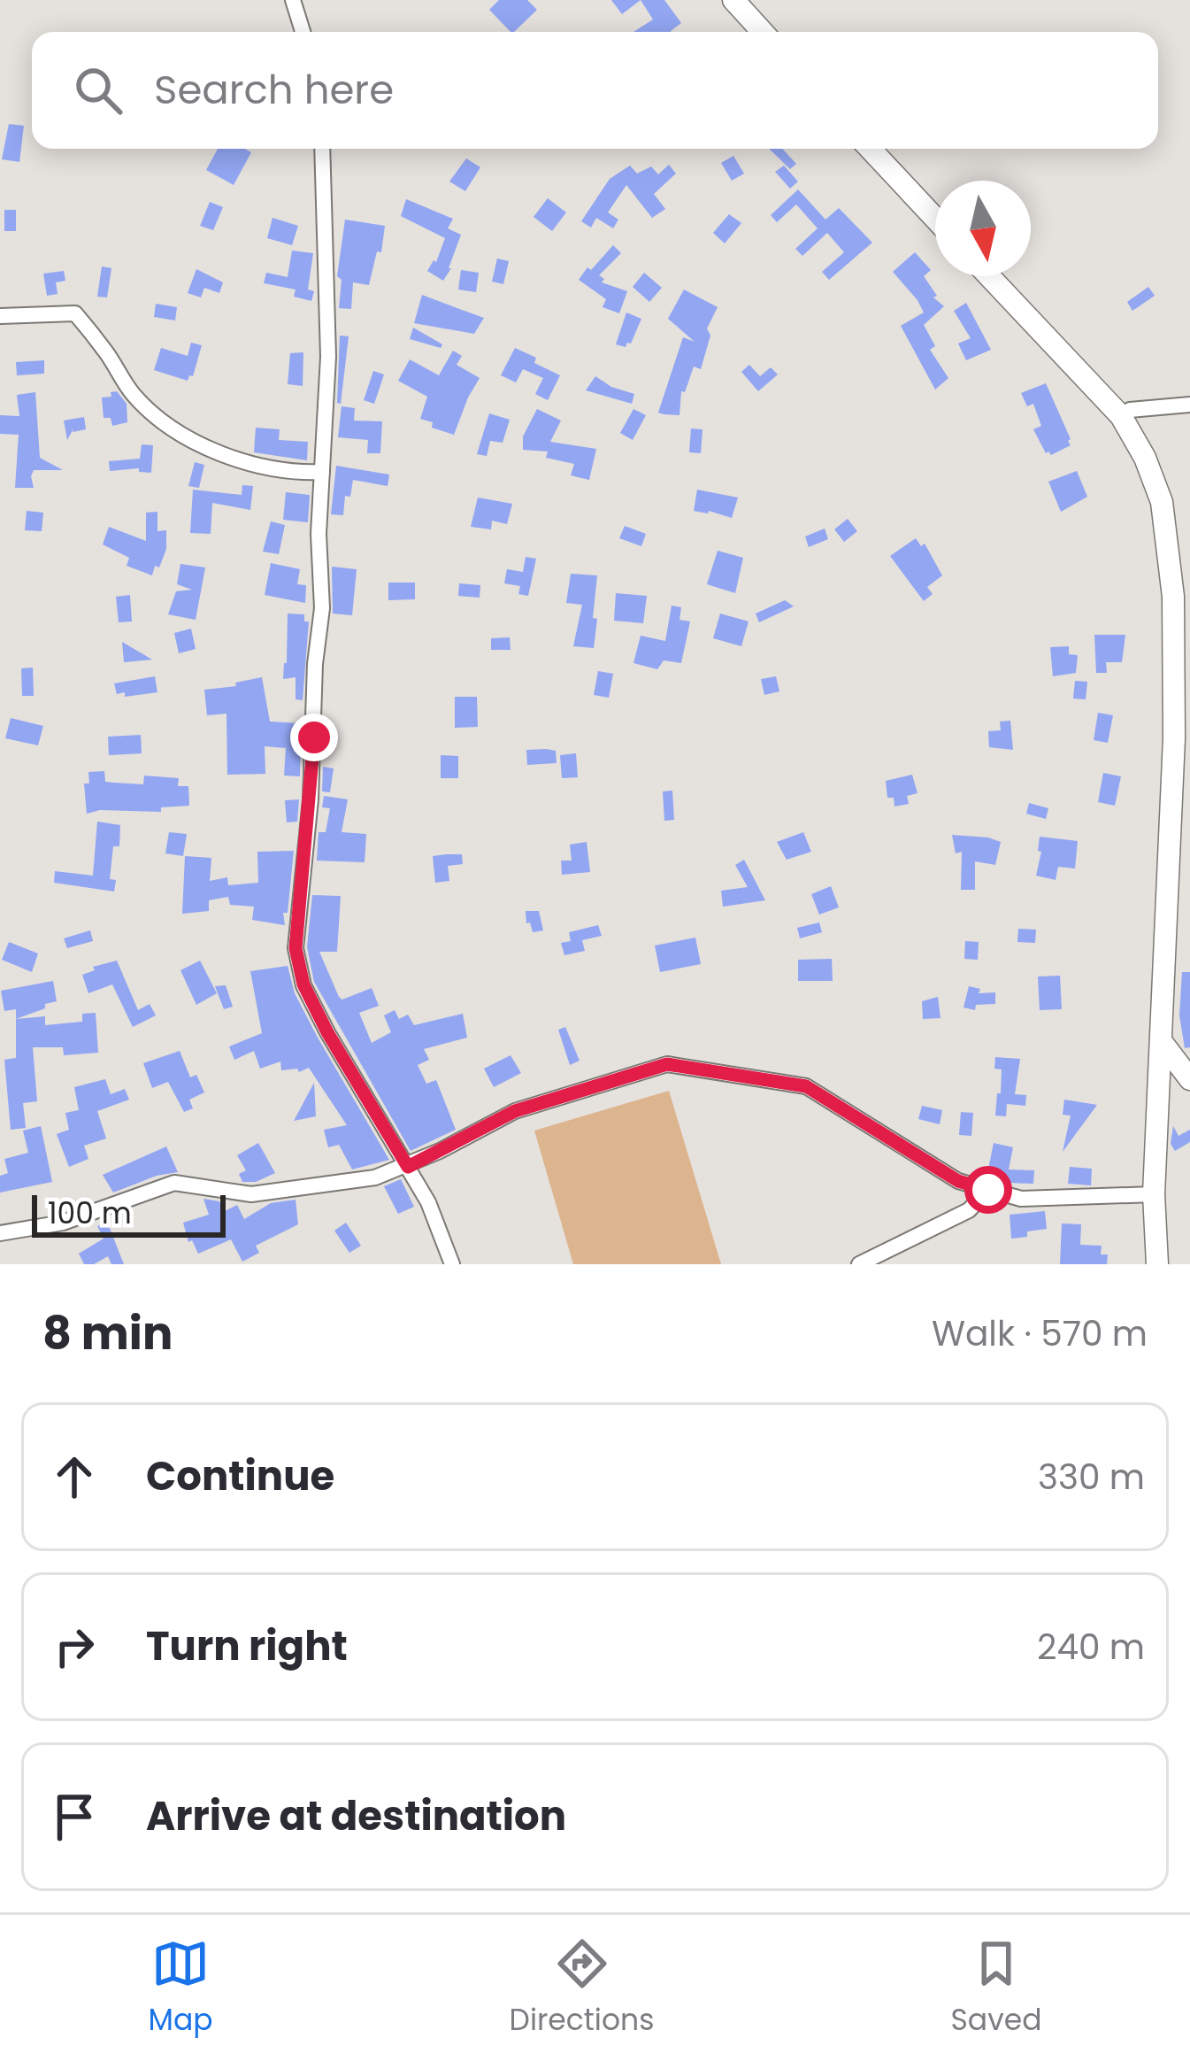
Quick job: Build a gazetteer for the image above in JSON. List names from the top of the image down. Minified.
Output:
{"scale_bar":"100 m","north":"bottom","page":{"search":"Search here","scale":"100 m","heading":["8 min","Walk · 570 m"],"list":[["Continue","330 m"],["Turn right","240 m"],"Arrive at destination"],"nav":["Map","Directions","Saved"]}}
